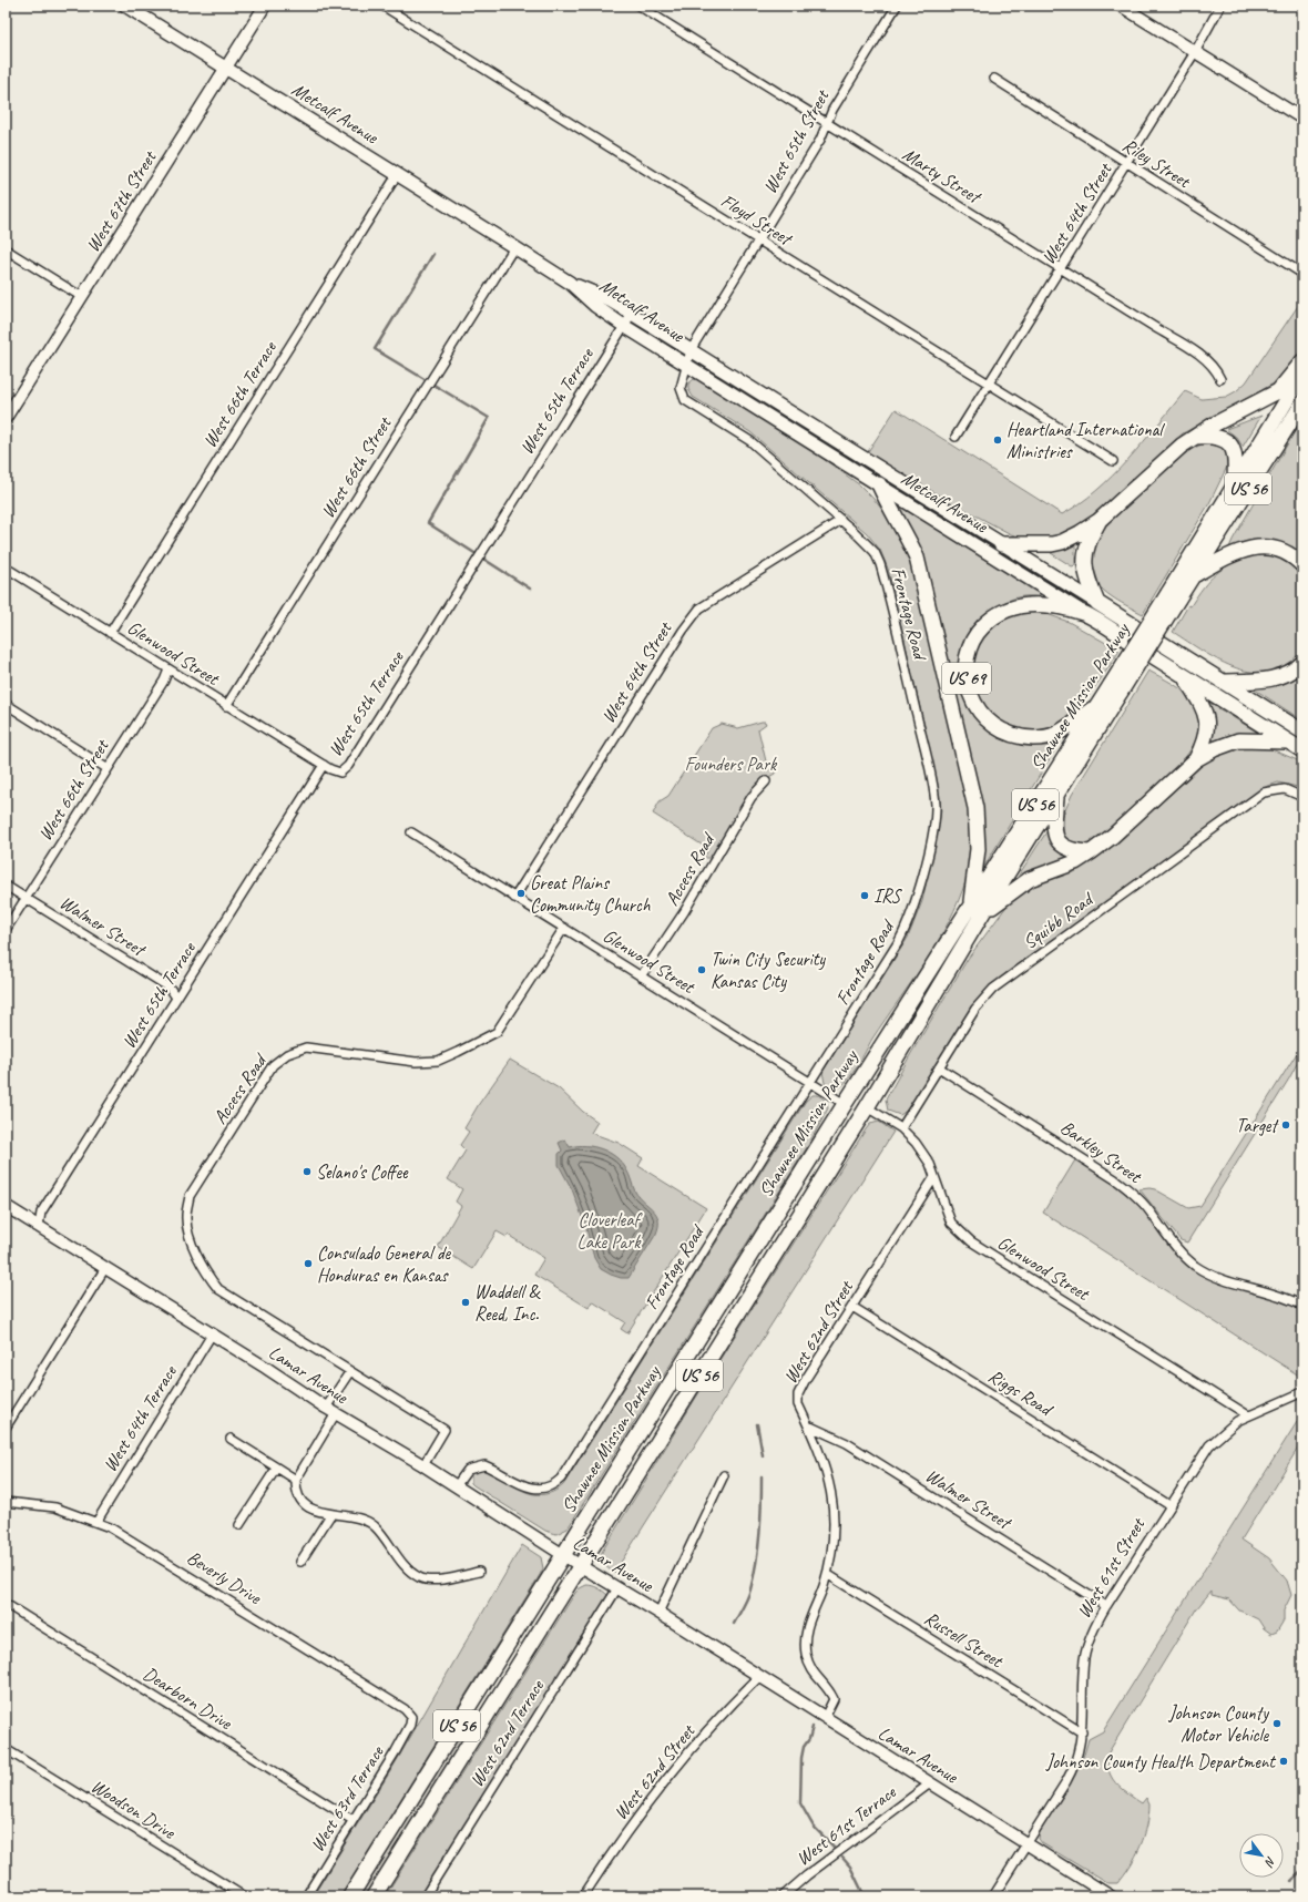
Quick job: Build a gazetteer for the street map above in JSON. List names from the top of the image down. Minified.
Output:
{"streets":{"highway":["Metcalf Avenue","US 56","US 69","Shawnee Mission Parkway"],"street":["West 65th Street","Riley Street","Marty Street","West 67th Street","West 64th Street","Floyd Street","West 66th Terrace","West 65th Terrace","West 66th Street","Frontage Road","Glenwood Street","Access Road","Squibb Road","Walmer Street","Barkley Street","West 62nd Street","Lamar Avenue","Riggs Road","West 64th Terrace","West 61st Street","Beverly Drive","Russell Street","Dearborn Drive","West 62nd Terrace","West 63rd Terrace","Woodson Drive","West 61st Terrace"]},"crossings":[["Metcalf Avenue","West 65th Street"],["Metcalf Avenue","West 67th Street"],["Metcalf Avenue","West 66th Terrace"],["Metcalf Avenue","West 65th Terrace"],["Metcalf Avenue","West 66th Street"],["Metcalf Avenue","Frontage Road"],["Metcalf Avenue","US 69"],["West 65th Street","Marty Street"],["West 65th Street","Floyd Street"],["West 65th Street","Frontage Road"],["Riley Street","West 64th Street"],["Marty Street","West 64th Street"],["West 64th Street","Floyd Street"],["West 64th Street","Frontage Road"],["West 64th Street","Glenwood Street"],["West 66th Terrace","Glenwood Street"],["West 65th Terrace","Glenwood Street"],["West 65th Terrace","Walmer Street"],["West 65th Terrace","Lamar Avenue"],["West 66th Street","Glenwood Street"],["West 66th Street","Walmer Street"],["Frontage Road","Glenwood Street"],["Frontage Road","Lamar Avenue"],["Glenwood Street","Shawnee Mission Parkway"],["Glenwood Street","Access Road"],["Glenwood Street","West 62nd Street"],["Glenwood Street","West 61st Street"],["US 69","Shawnee Mission Parkway"],["Shawnee Mission Parkway","Lamar Avenue"],["Access Road","Lamar Avenue"],["Squibb Road","Barkley Street"],["Walmer Street","West 62nd Street"],["Walmer Street","West 61st Street"],["West 62nd Street","Lamar Avenue"],["West 62nd Street","Riggs Road"],["West 62nd Street","Russell Street"],["Lamar Avenue","West 64th Terrace"],["Lamar Avenue","West 61st Street"],["Lamar Avenue","West 62nd Terrace"],["Lamar Avenue","West 61st Terrace"],["Riggs Road","West 61st Street"],["West 64th Terrace","Beverly Drive"],["West 61st Street","Russell Street"],["Beverly Drive","West 63rd Terrace"],["Dearborn Drive","West 63rd Terrace"]],"parks":["Founders Park","Cloverleaf Lake Park"],"places":["Heartland International Ministries","Great Plains Community Church","IRS","Twin City Security Kansas City","Target","Selano's Coffee","Consulado General de Honduras en Kansas","Waddell & Reed, Inc.","Johnson County Motor Vehicle","Johnson County Health Department"],"north":"bottom right"}
